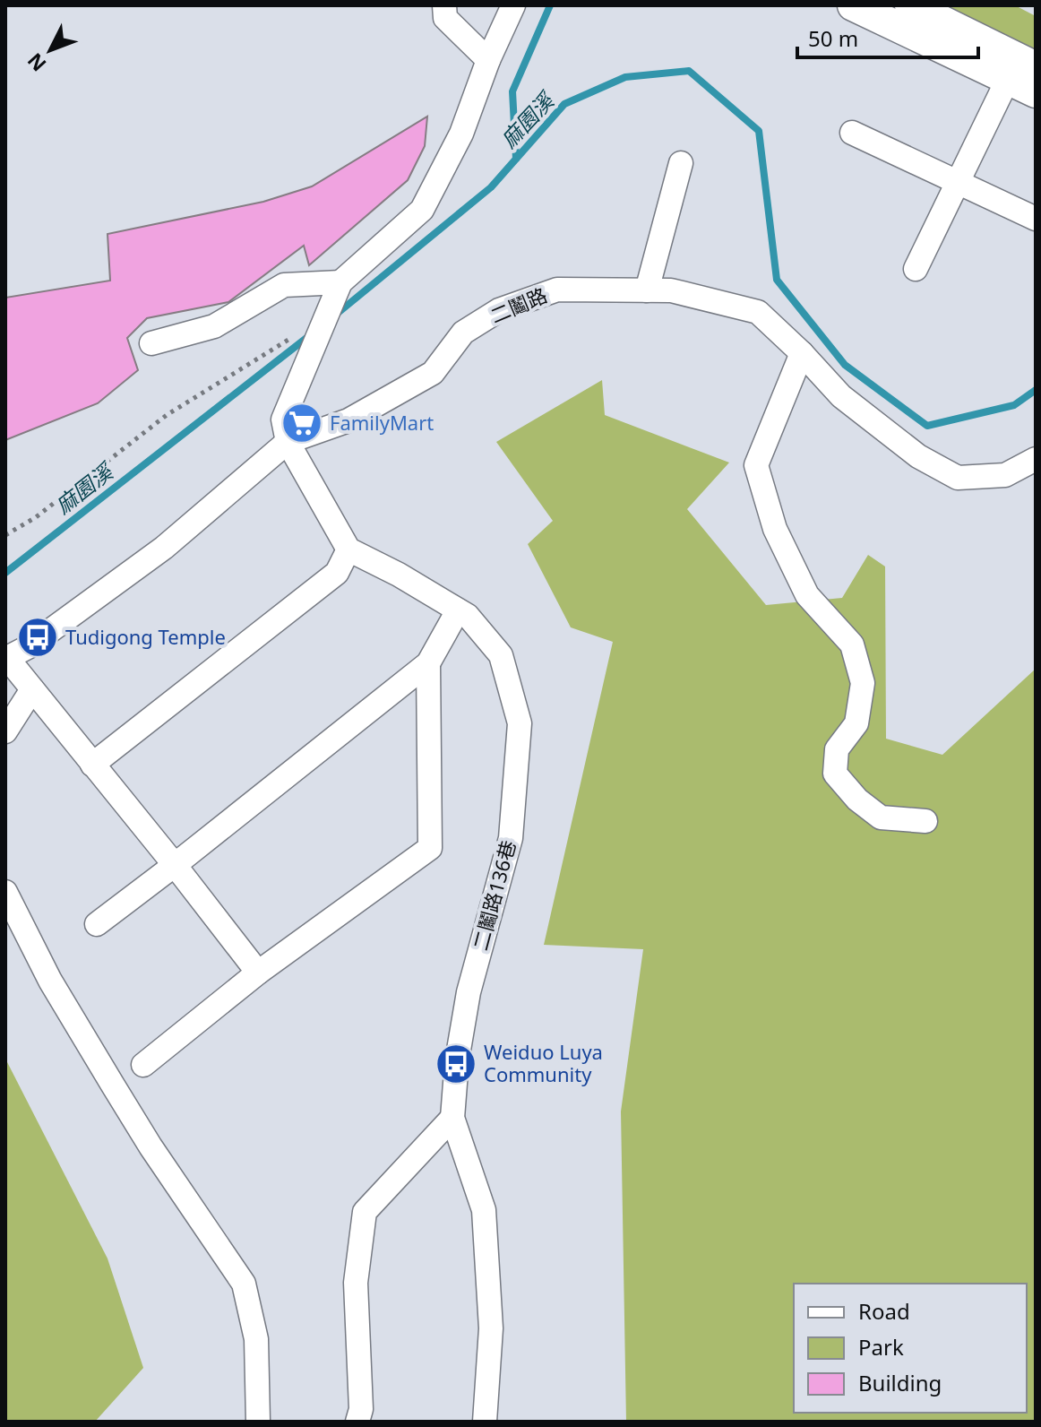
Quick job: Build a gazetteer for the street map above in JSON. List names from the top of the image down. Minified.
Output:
{"streets":{"street":["二鬮路","二鬮路136巷"]},"water":["麻園溪"],"places":{"supermarket":["FamilyMart"],"bus stop":["Tudigong Temple","Weiduo Luya Community"]},"legend":["Road","Park","Building"],"scale_bar":"50 m","north":"bottom left"}
